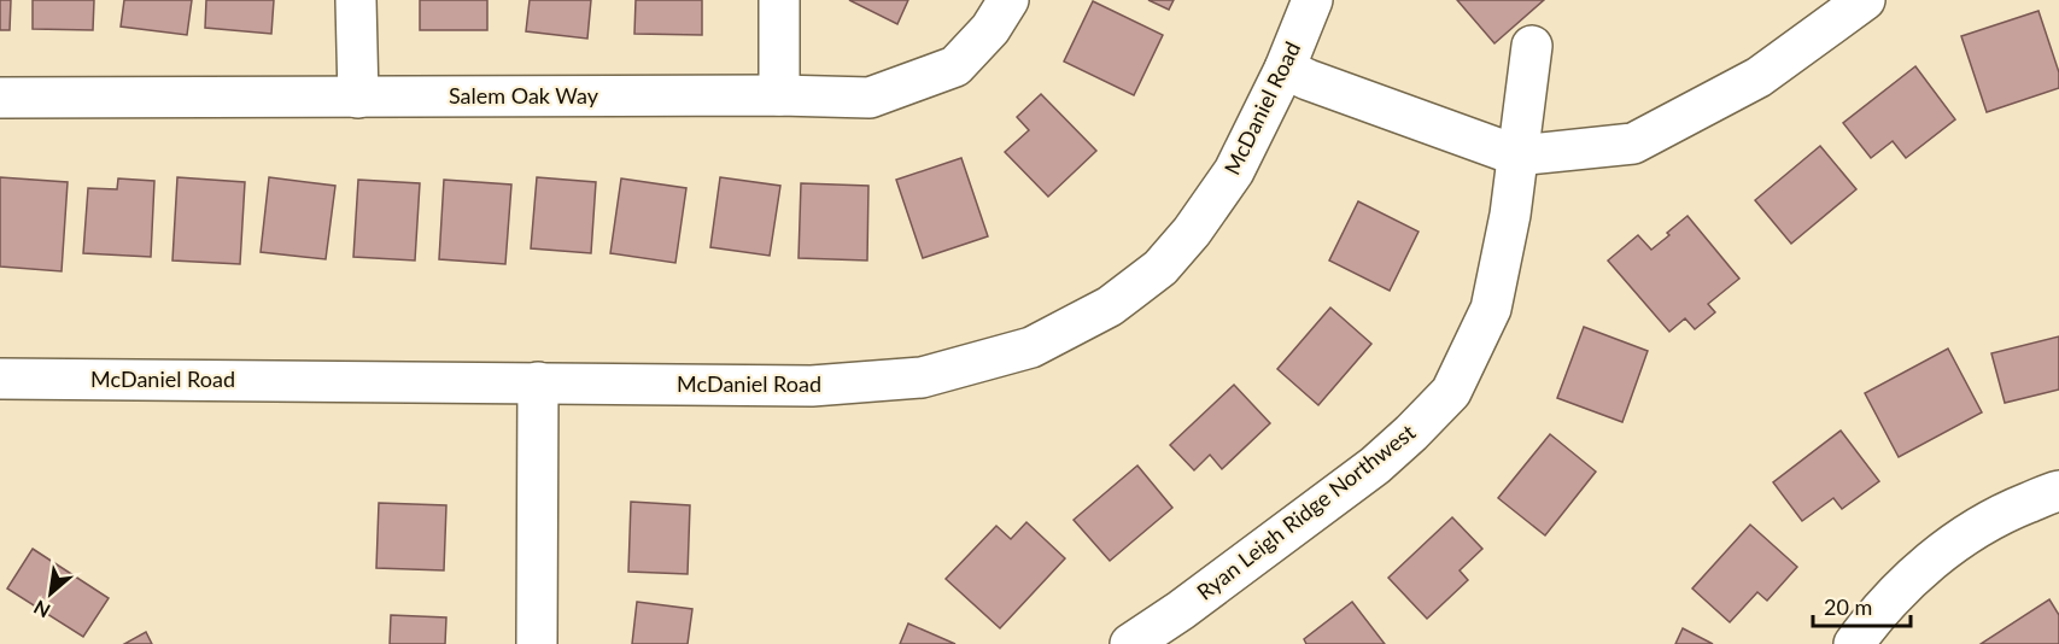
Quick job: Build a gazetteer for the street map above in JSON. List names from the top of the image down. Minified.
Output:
{"streets":{"street":["Salem Oak Way","McDaniel Road","Ryan Leigh Ridge Northwest"]},"scale_bar":"20 m","north":"bottom left"}
